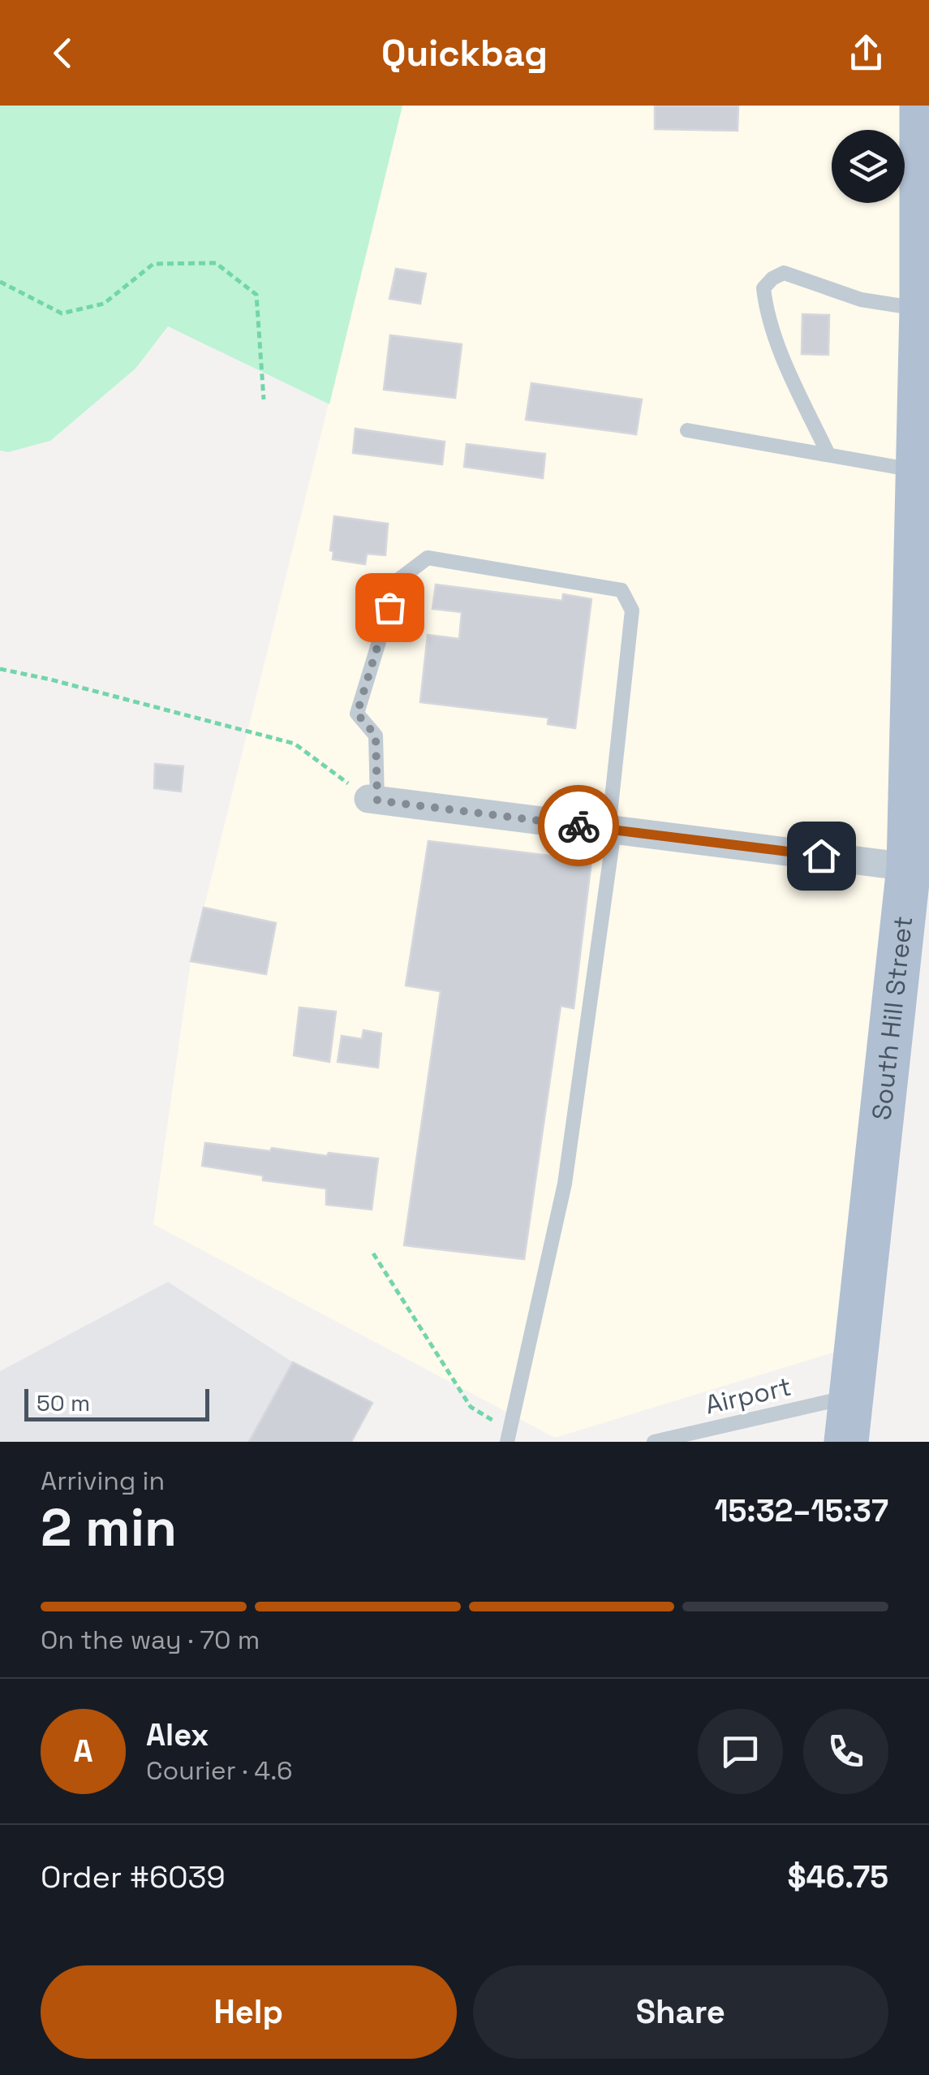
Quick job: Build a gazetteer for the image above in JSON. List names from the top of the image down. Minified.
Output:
{"streets":{"main road":["South Hill Street"],"lane":["Airport"]},"crossings":[["South Hill Street","Airport"]],"scale_bar":"50 m","page":{"header":"Quickbag","scale":"50 m","heading":["2 min","Arriving in","15:32–15:37"],"panel":["Alex","Courier · 4.6","Order #6039","$46.75"],"bar":"On the way · 70 m","round":"A","buttons":["Help","Share"]}}
